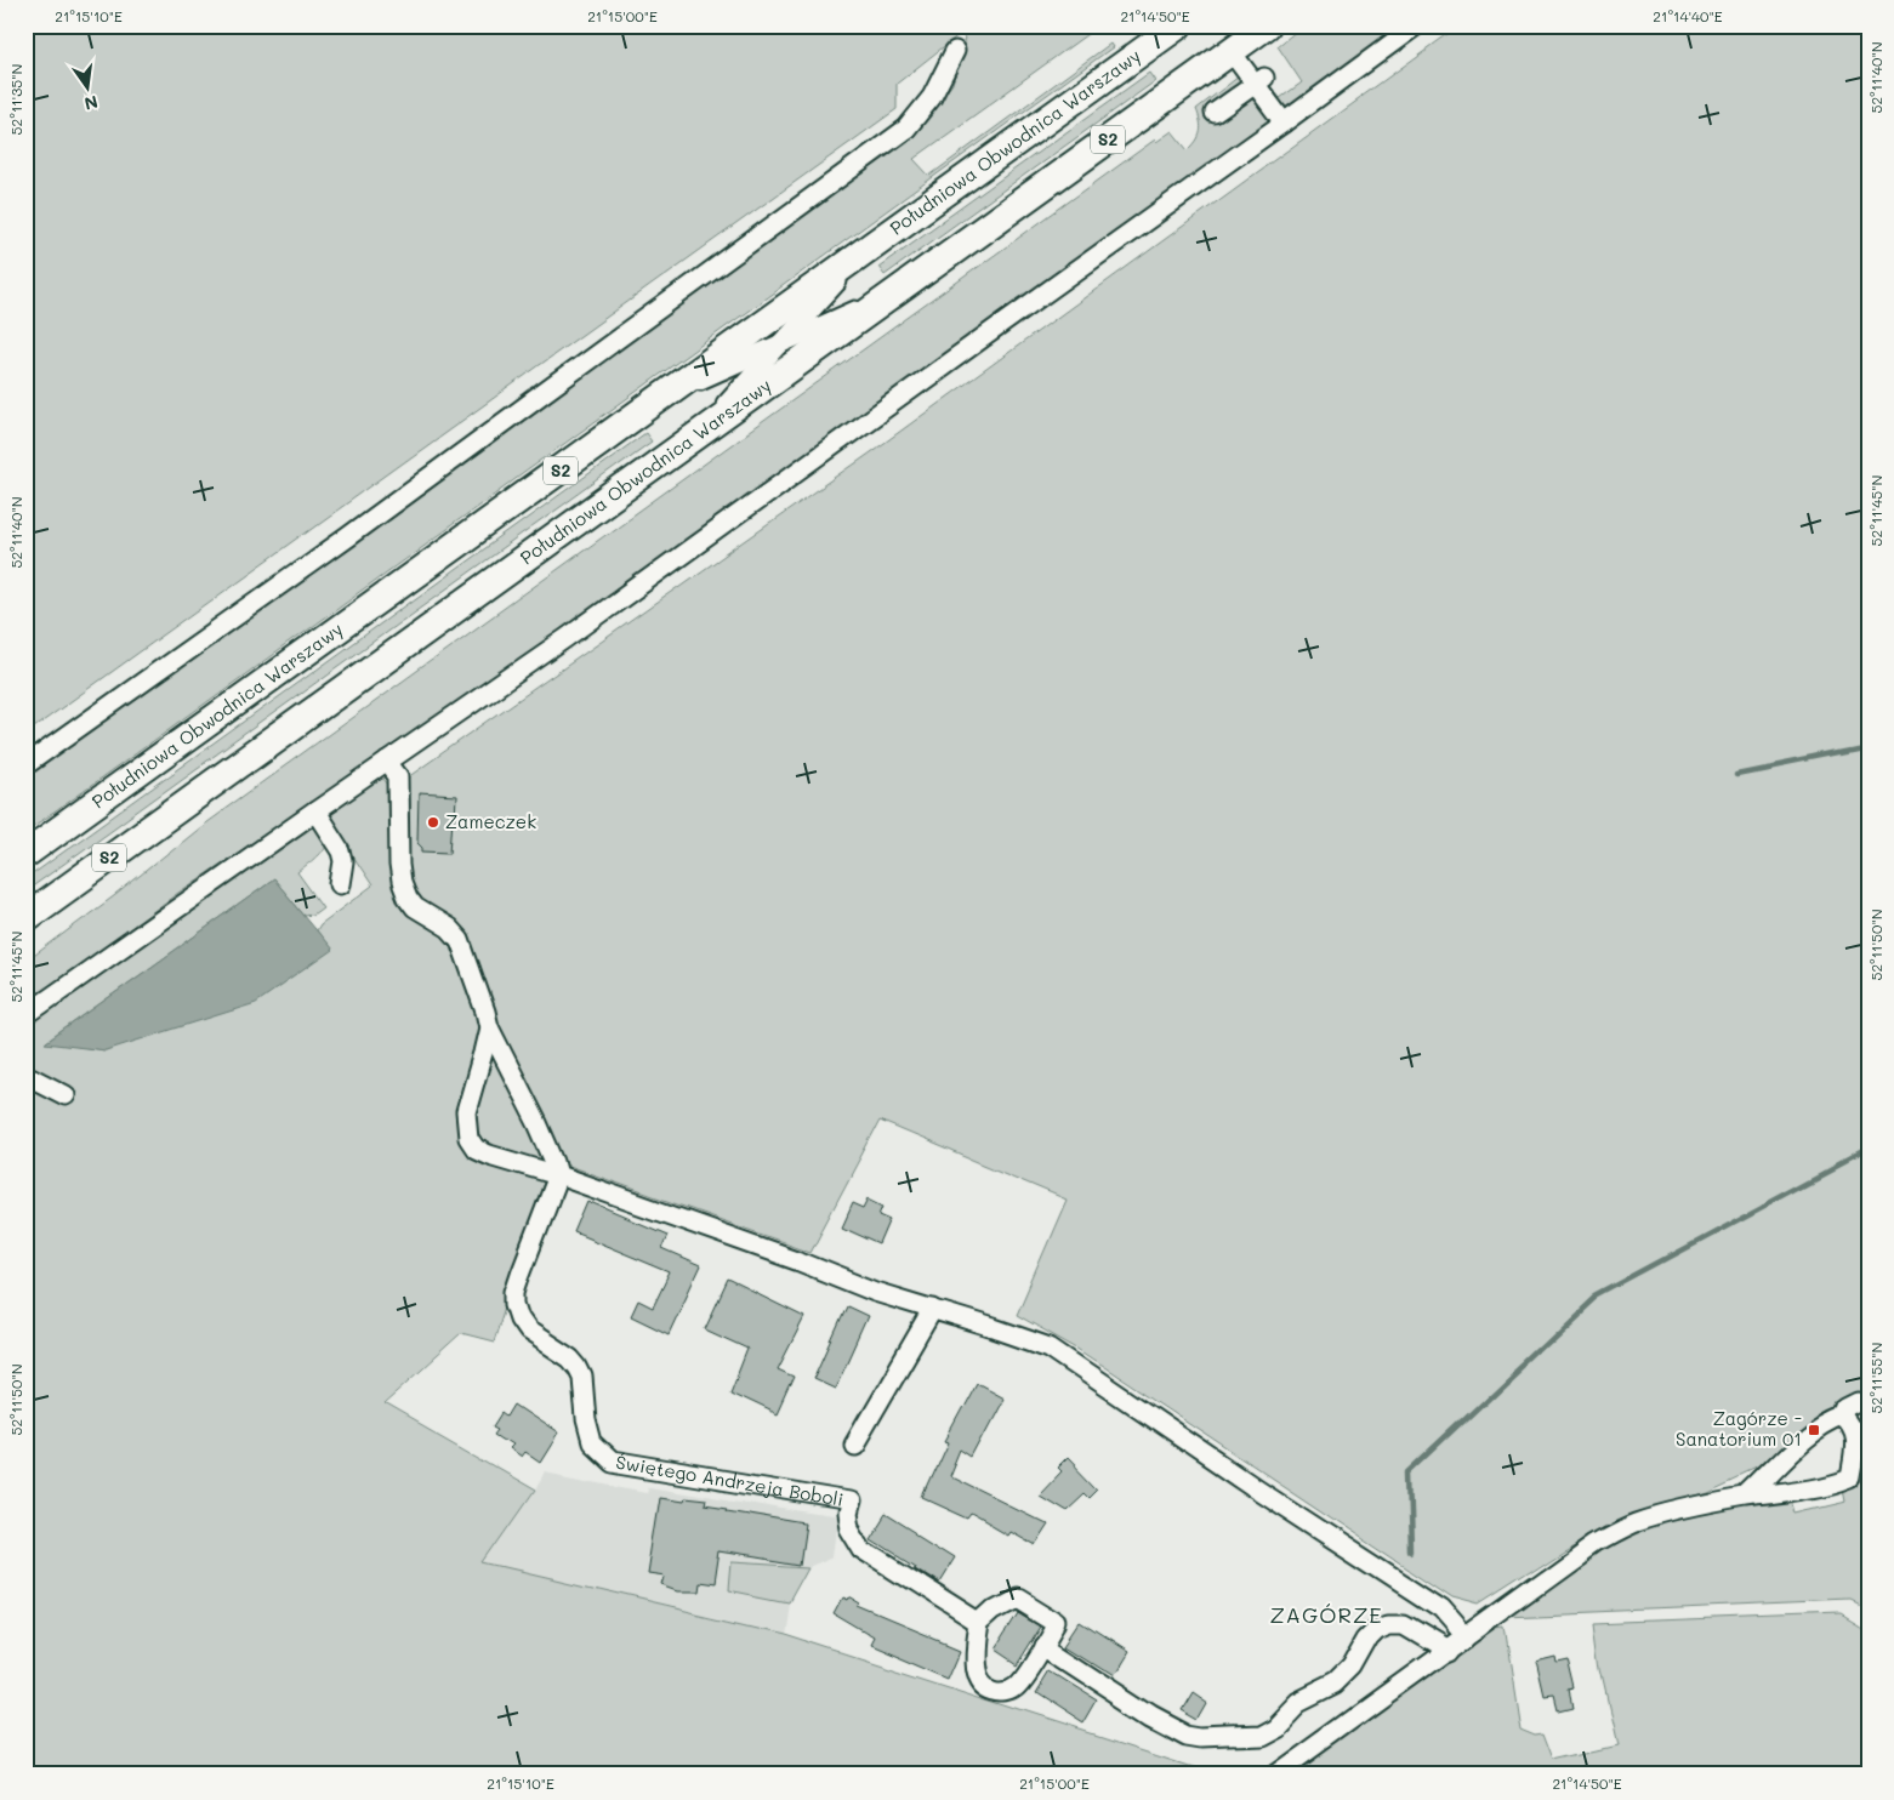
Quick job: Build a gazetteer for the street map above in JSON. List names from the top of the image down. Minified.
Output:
{"streets":{"highway":["S2","Południowa Obwodnica Warszawy"],"street":["Świętego Andrzeja Boboli"]},"districts":["ZAGÓRZE"],"places":{"other":["Zameczek"],"transit":["Zagórze - Sanatorium 01"]},"north":"bottom","coordinates":["21°15'10\"E","21°15'00\"E","21°14'50\"E","21°14'40\"E","52°11'40\"N","52°11'35\"N","52°11'45\"N","52°11'50\"N","52°11'55\"N"]}
